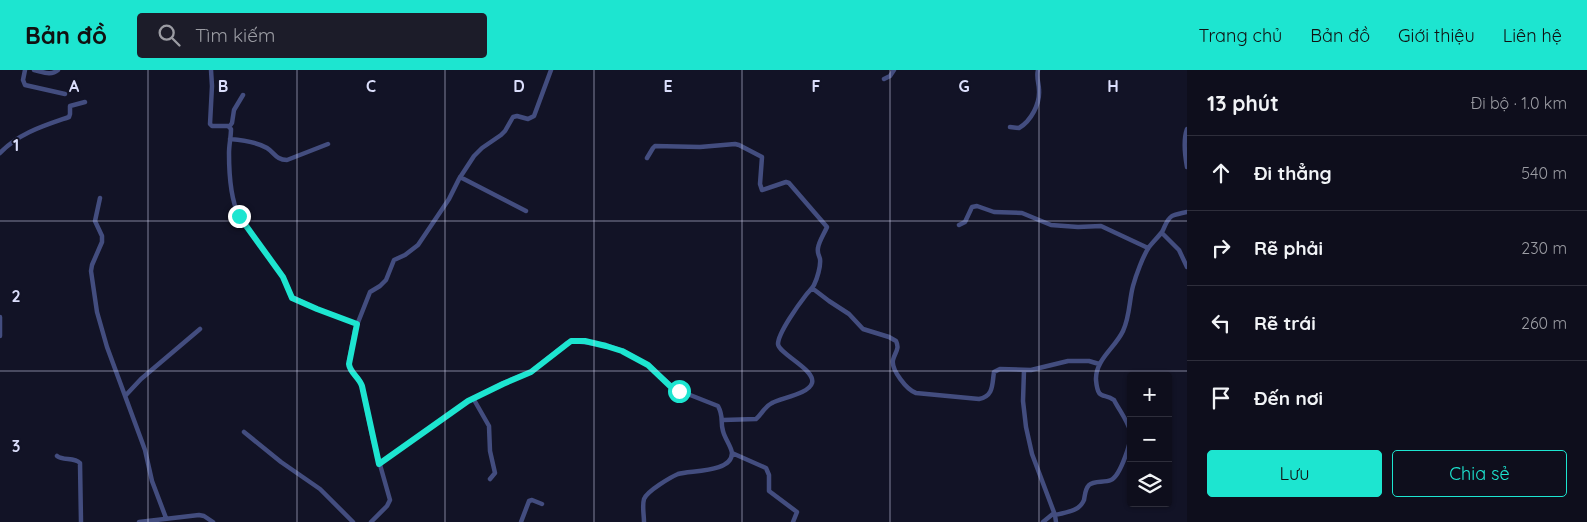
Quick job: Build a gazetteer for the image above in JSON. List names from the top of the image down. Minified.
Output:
{"page":{"header":"Bản đồ","search":"Tìm kiếm","nav":["Trang chủ","Bản đồ","Giới thiệu","Liên hệ"],"heading":["13 phút","Đi bộ · 1.0 km"],"list":[["Đi thẳng","540 m"],["Rẽ phải","230 m"],["Rẽ trái","260 m"],"Đến nơi"],"map_buttons":["+","−"],"buttons":["Lưu","Chia sẻ"]},"grid":{"columns":["A","B","C","D","E","F","G","H"],"rows":["1","2","3"]}}
